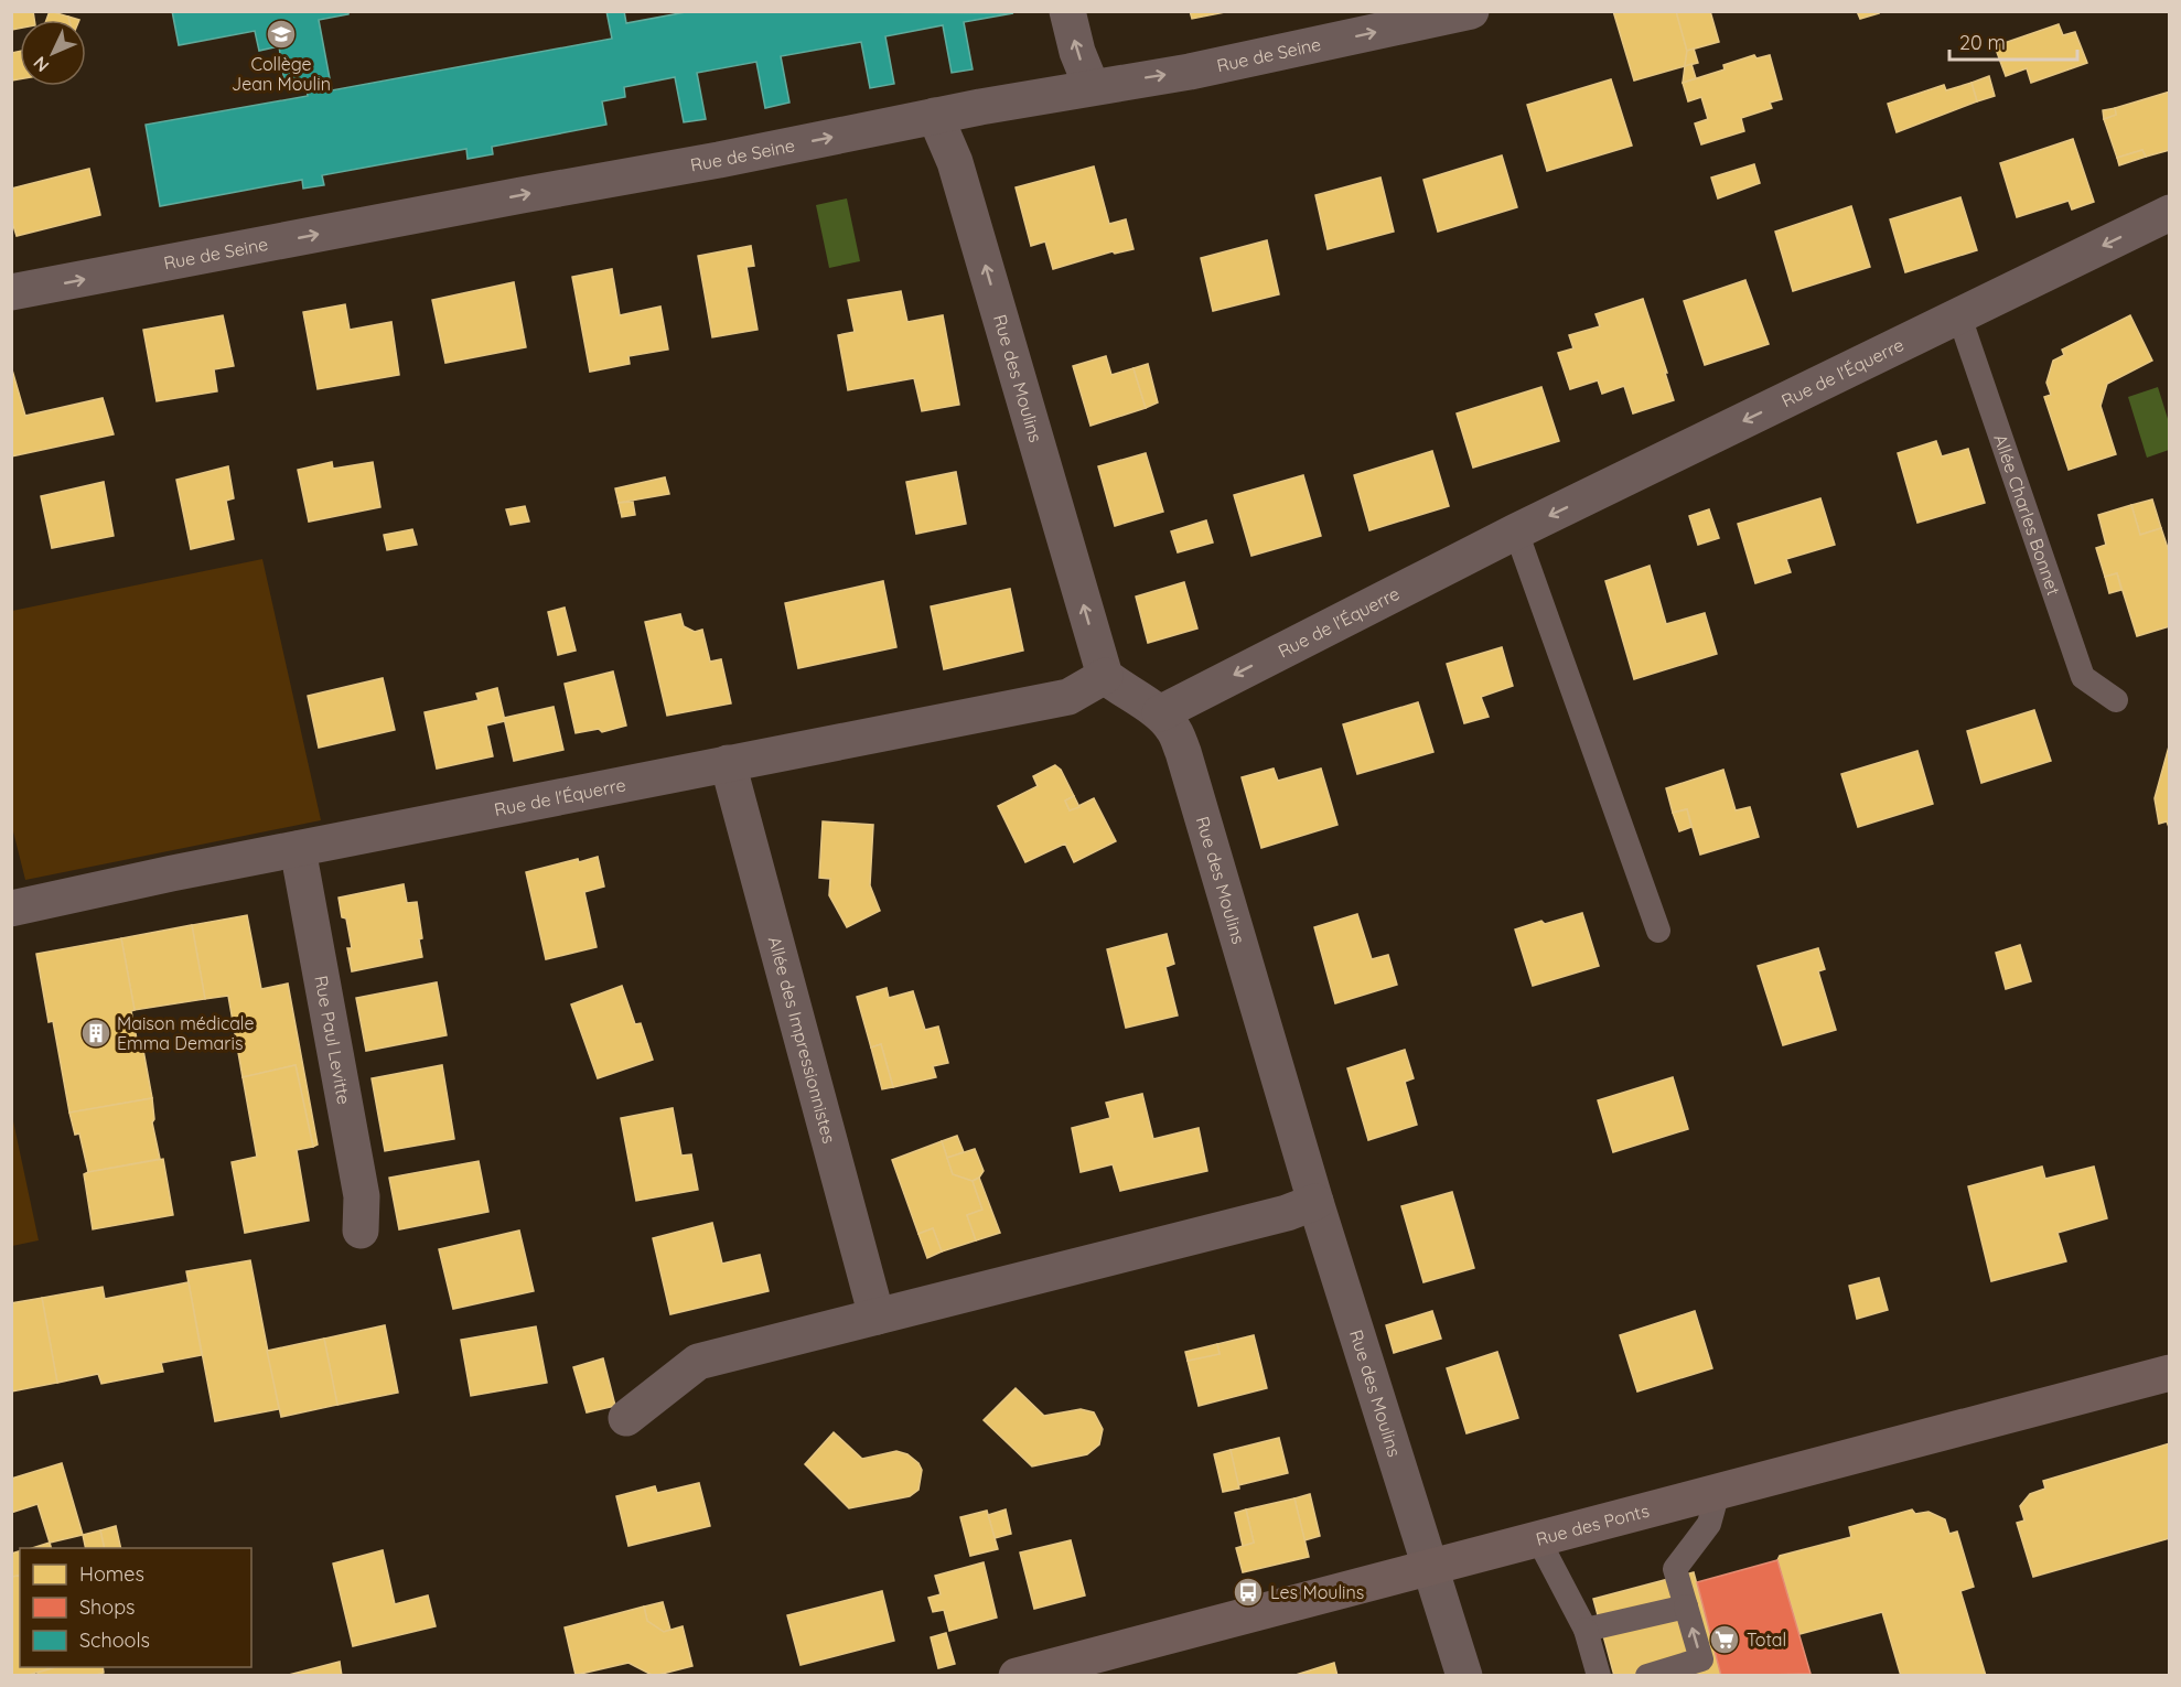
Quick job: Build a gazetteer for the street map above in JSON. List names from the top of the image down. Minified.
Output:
{"streets":{"main road":["Rue des Ponts"],"street":["Rue de Seine","Rue de l'Équerre","Rue des Moulins","Rue Paul Levitte","Allée des Impressionnistes"],"lane":["Allée Charles Bonnet"]},"crossings":[["Rue de Seine","Rue des Moulins"],["Rue de l'Équerre","Rue des Moulins"],["Rue de l'Équerre","Allée Charles Bonnet"],["Rue de l'Équerre","Rue Paul Levitte"],["Rue de l'Équerre","Allée des Impressionnistes"],["Rue des Moulins","Rue des Ponts"]],"one_way":["Rue de Seine","Rue de l'Équerre","Rue des Moulins"],"places":{"school or university":["Collège Jean Moulin"],"building":["Maison médicale Emma Demaris"],"bus stop":["Les Moulins"],"supermarket":["Total"]},"legend":["Homes","Shops","Schools"],"scale_bar":"20 m","north":"bottom left"}
